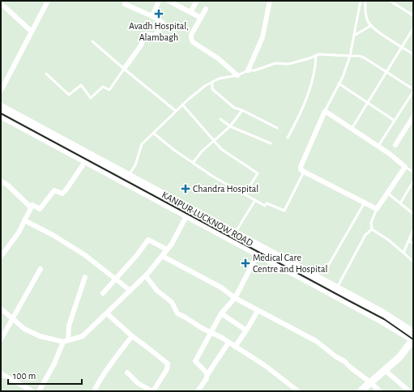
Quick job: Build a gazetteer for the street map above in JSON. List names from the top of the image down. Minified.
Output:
{"streets":{"main road":["KANPUR-LUCKNOW ROAD"]},"places":{"health":["Avadh Hospital, Alambagh","Chandra Hospital","Medical Care Centre and Hospital"]},"scale_bar":"100 m"}
